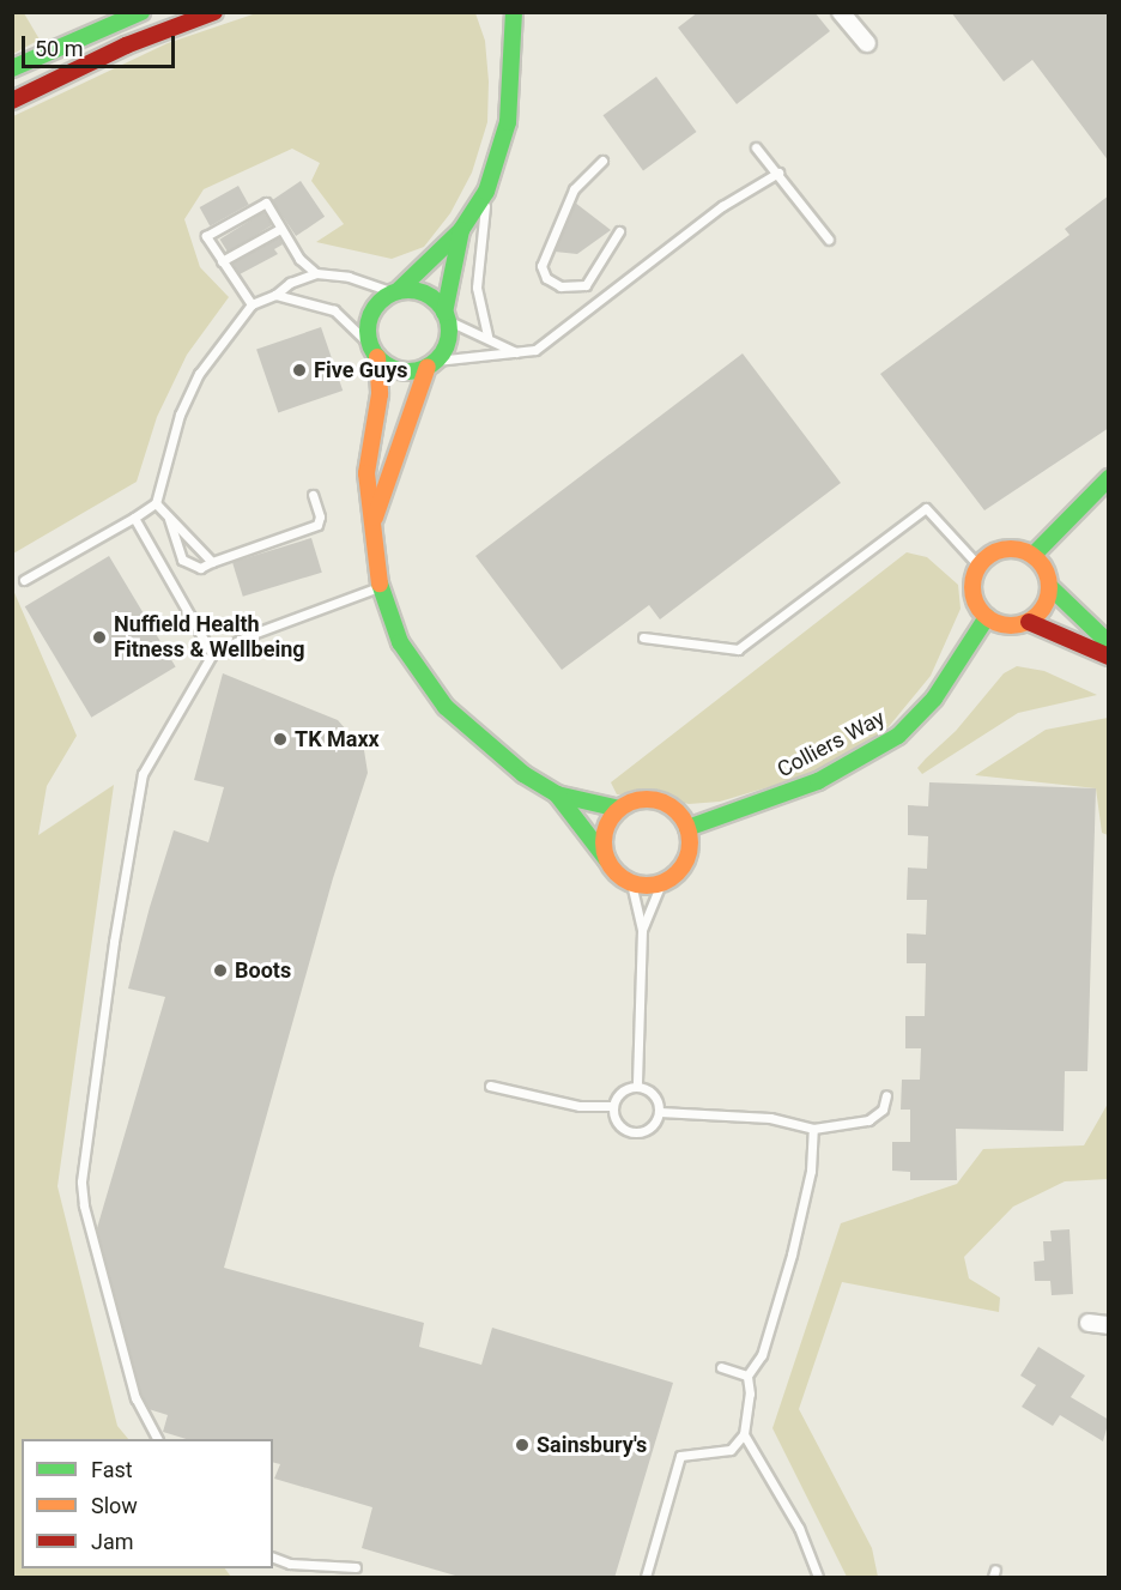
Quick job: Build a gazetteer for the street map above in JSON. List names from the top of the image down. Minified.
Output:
{"streets":{"street":["Colliers Way"]},"places":["Five Guys","Nuffield Health Fitness & Wellbeing","TK Maxx","Boots","Sainsbury's"],"legend":["Fast","Slow","Jam"],"scale_bar":"50 m"}
